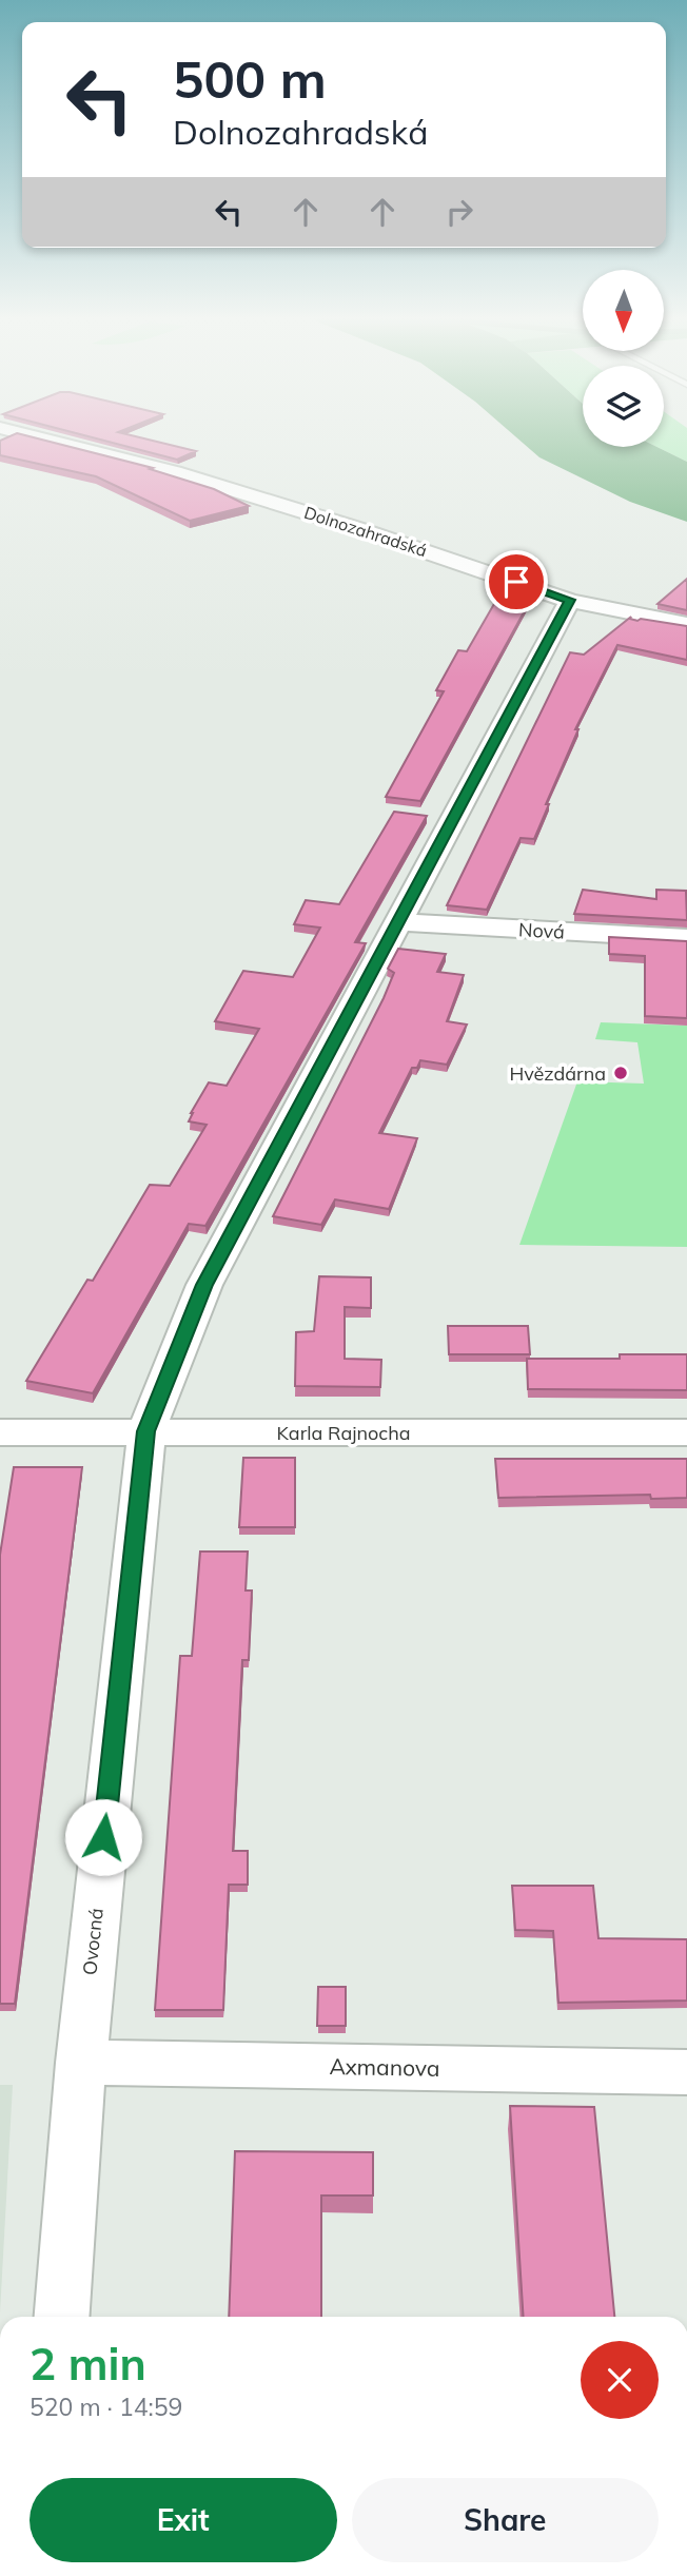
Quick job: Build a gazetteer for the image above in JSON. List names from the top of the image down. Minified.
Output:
{"streets":{"street":["Dolnozahradská","Nová","Karla Rajnocha","Ovocná","Axmanova"]},"crossings":[["Dolnozahradská","Ovocná"],["Nová","Ovocná"],["Karla Rajnocha","Ovocná"],["Ovocná","Axmanova"]],"places":["Hvězdárna"],"north":"bottom","page":{"turn":["500 m","Dolnozahradská"],"heading":["2 min","520 m · 14:59"],"buttons":["Exit","Share"]}}
